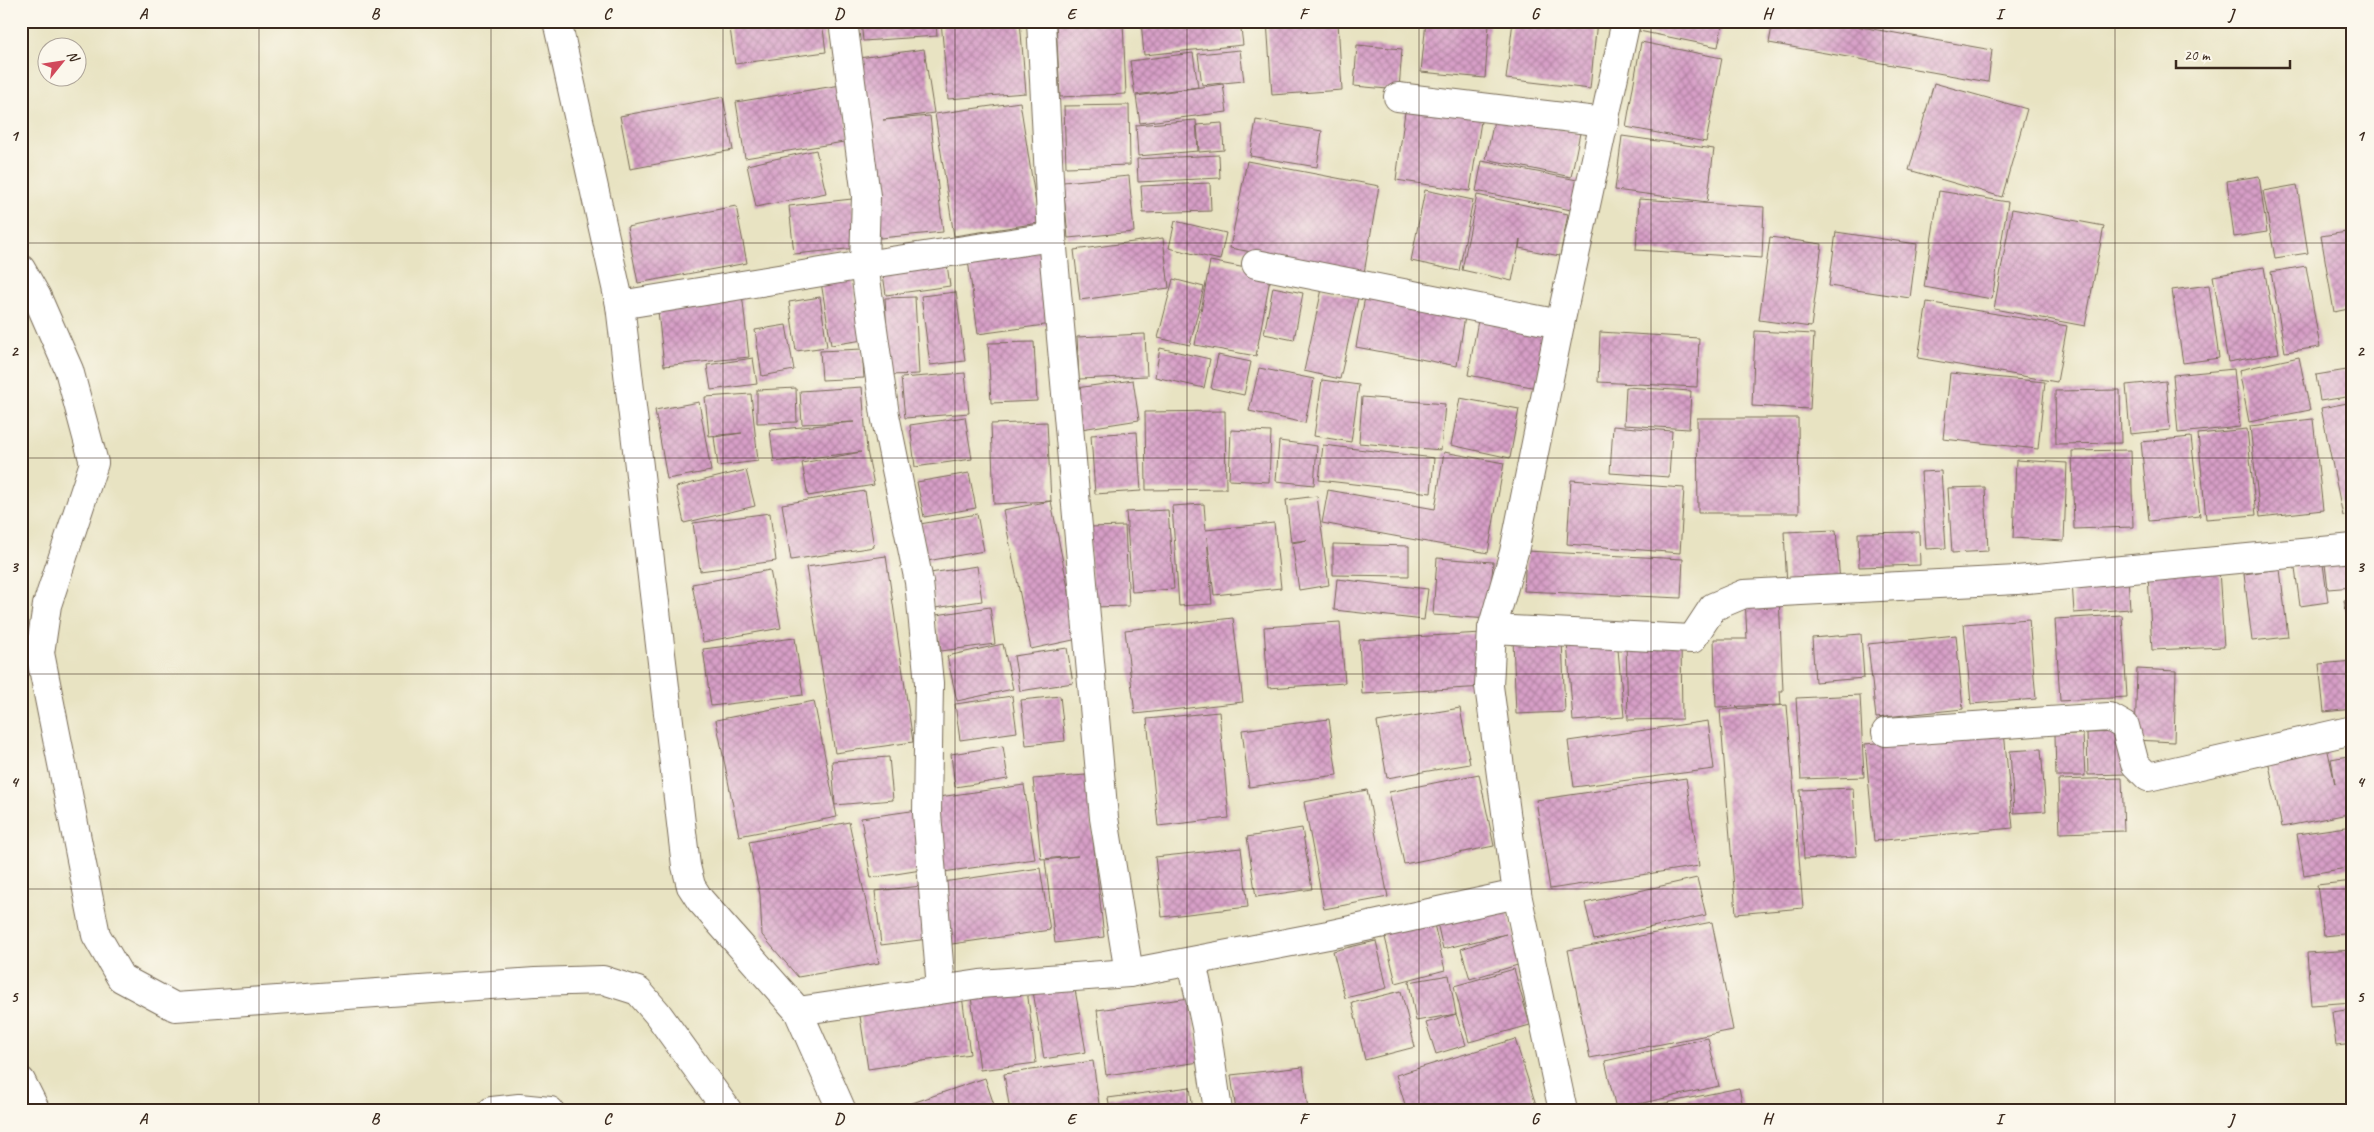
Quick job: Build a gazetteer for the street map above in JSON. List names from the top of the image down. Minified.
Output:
{"scale_bar":"20 m","north":"top right","grid":{"columns":["A","B","C","D","E","F","G","H","I","J"],"rows":["1","2","3","4","5"]}}
